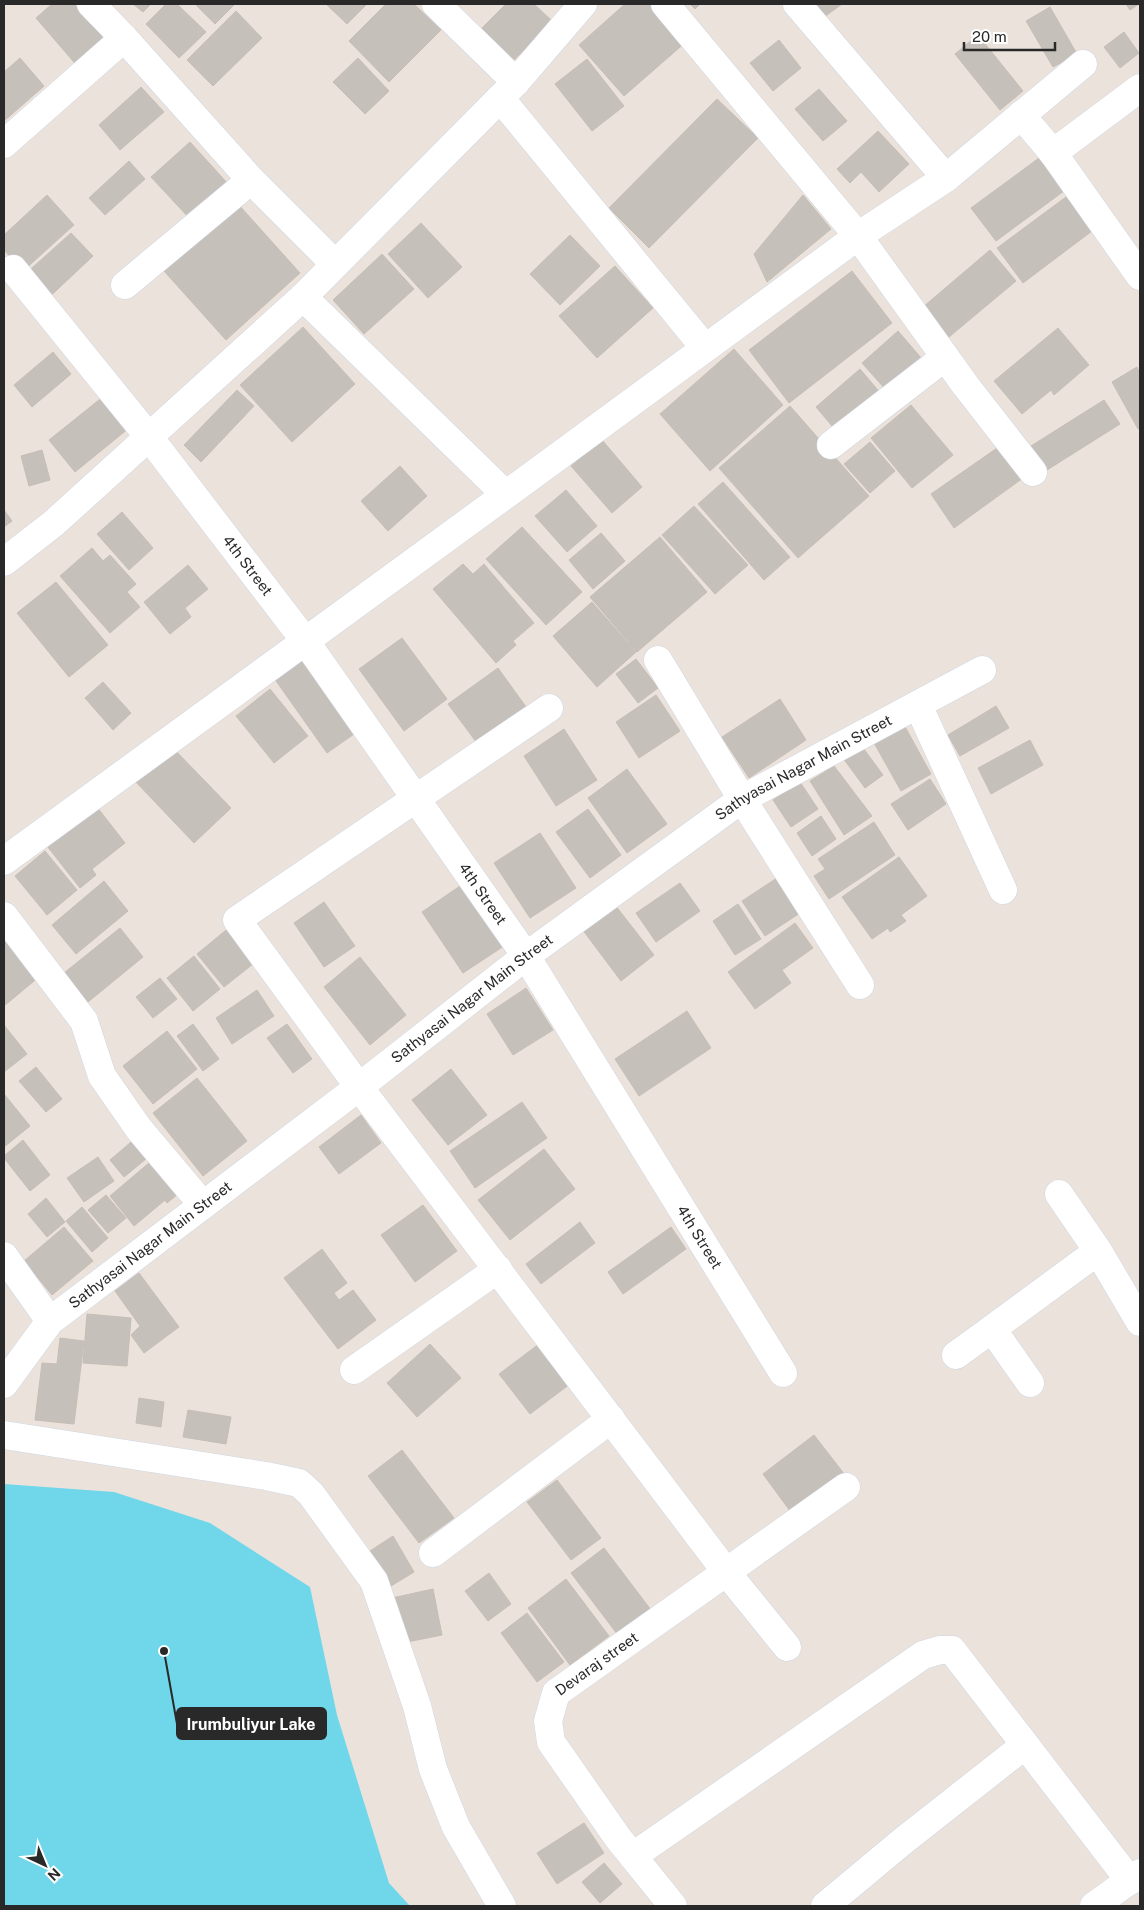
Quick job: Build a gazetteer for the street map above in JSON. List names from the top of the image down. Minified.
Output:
{"streets":{"street":["4th Street","Sathyasai Nagar Main Street","Devaraj street"]},"crossings":[["4th Street","Sathyasai Nagar Main Street"]],"places":["Irumbuliyur Lake"],"scale_bar":"20 m","north":"bottom right"}
